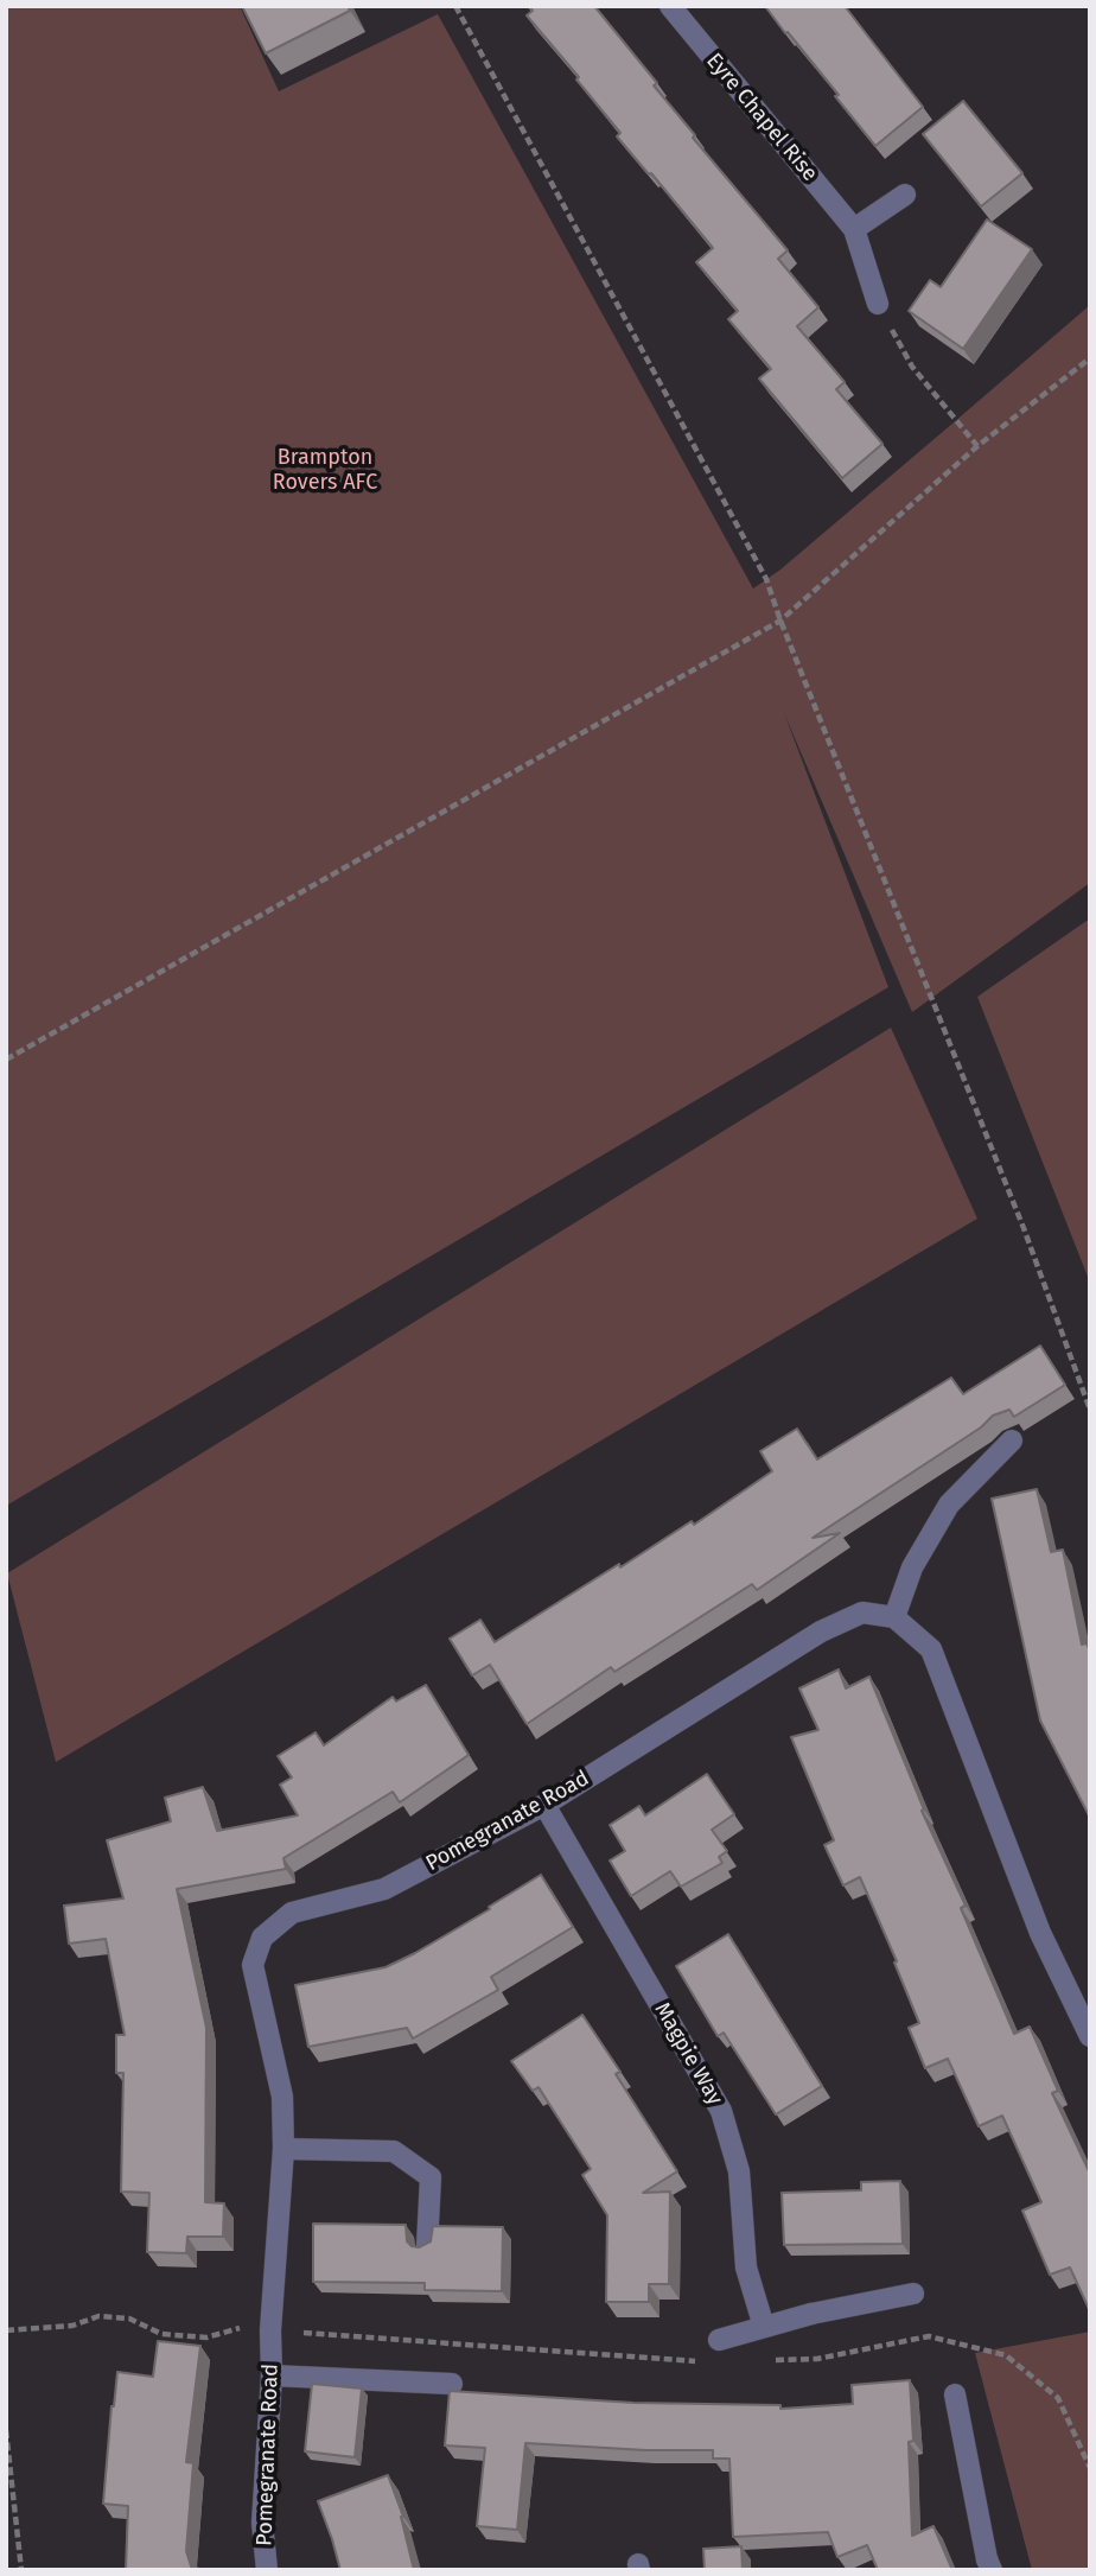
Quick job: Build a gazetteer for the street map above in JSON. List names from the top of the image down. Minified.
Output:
{"streets":{"street":["Eyre Chapel Rise","Pomegranate Road","Magpie Way"]},"crossings":[["Pomegranate Road","Magpie Way"]],"parks":["Brampton Rovers AFC"]}
